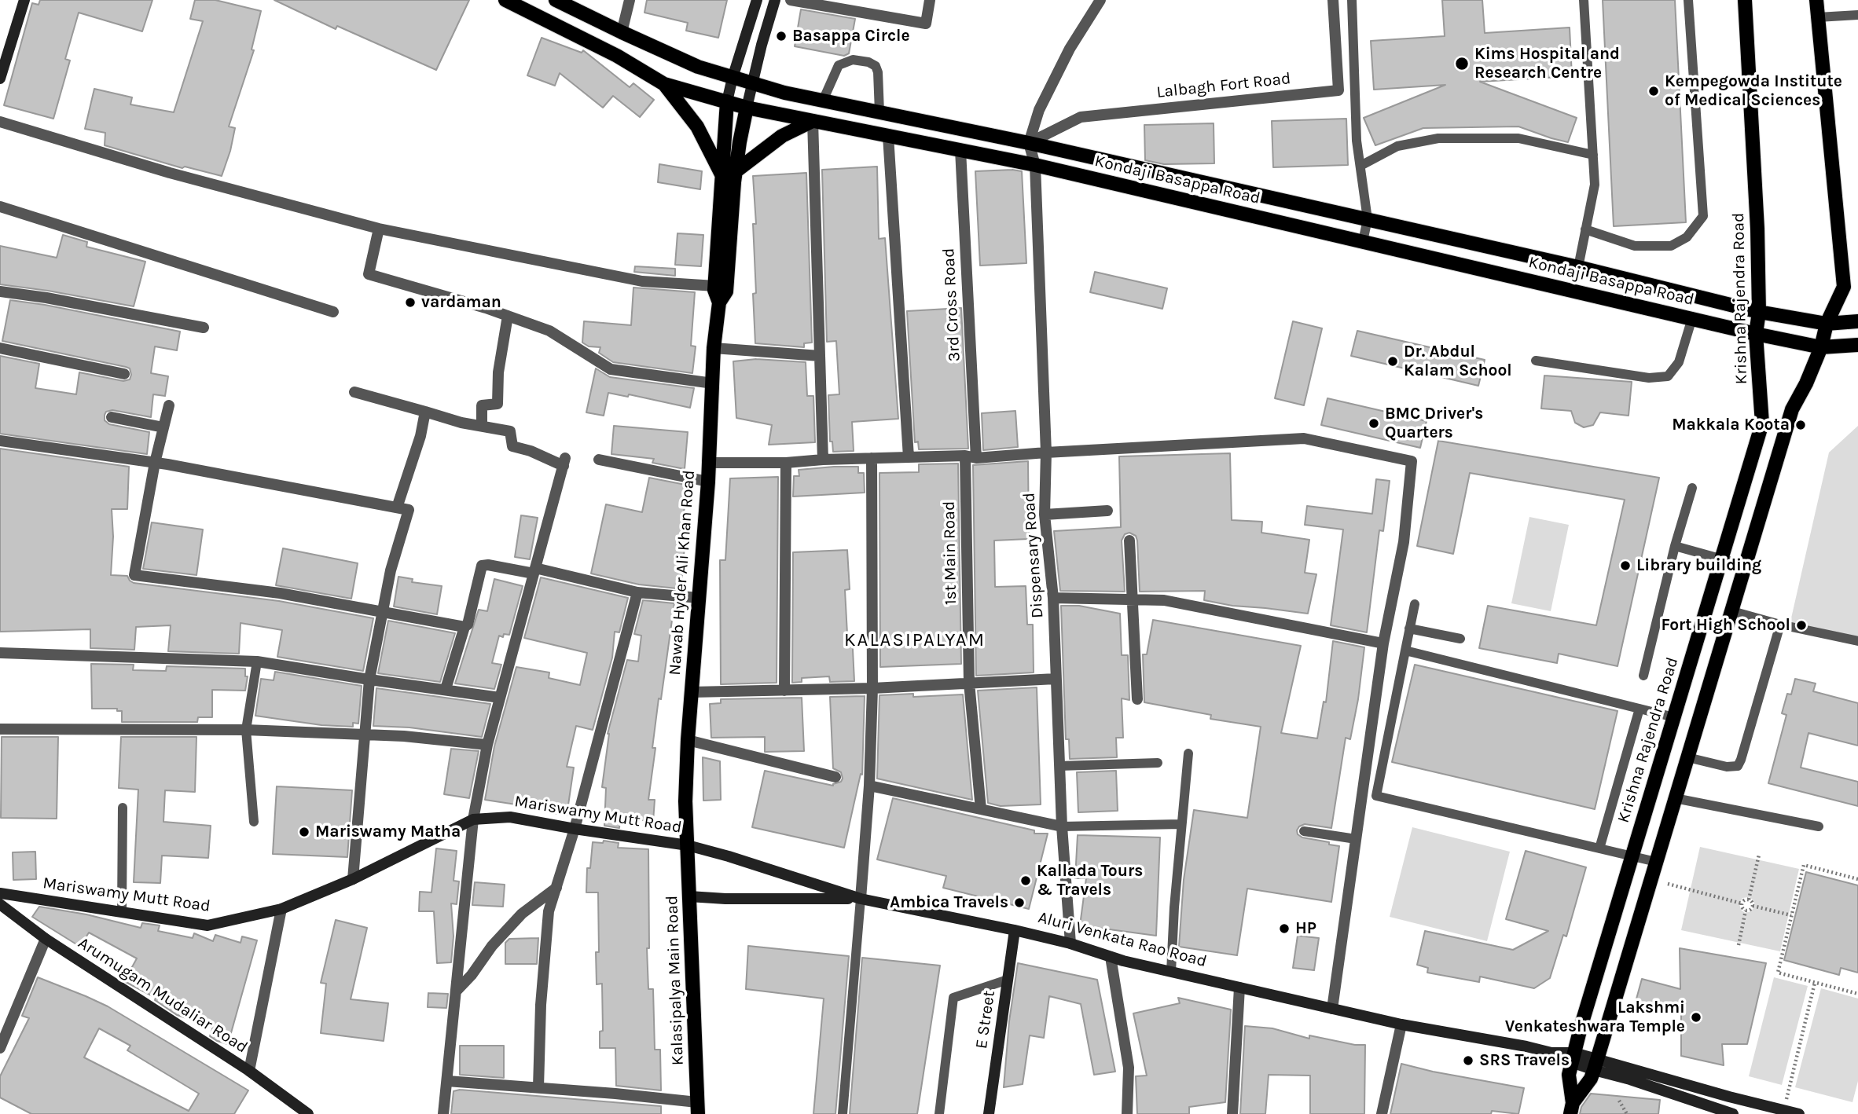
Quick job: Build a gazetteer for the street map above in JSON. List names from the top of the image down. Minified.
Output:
{"streets":{"main road":["Kondaji Basappa Road","Krishna Rajendra Road","Nawab Hyder Ali Khan Road","Mariswamy Mutt Road","Aluri Venkata Rao Road","Kalasipalya Main Road","Arumugam Mudaliar Road","E Street"],"street":["Lalbagh Fort Road","3rd Cross Road","1st Main Road","Dispensary Road"]},"crossings":[["Lalbagh Fort Road","Kondaji Basappa Road"],["Lalbagh Fort Road","Dispensary Road"],["Kondaji Basappa Road","Krishna Rajendra Road"],["Kondaji Basappa Road","3rd Cross Road"],["Kondaji Basappa Road","Dispensary Road"],["Kondaji Basappa Road","Nawab Hyder Ali Khan Road"],["Krishna Rajendra Road","Aluri Venkata Rao Road"],["3rd Cross Road","1st Main Road"],["Dispensary Road","Aluri Venkata Rao Road"],["Nawab Hyder Ali Khan Road","Mariswamy Mutt Road"],["Nawab Hyder Ali Khan Road","Aluri Venkata Rao Road"],["Nawab Hyder Ali Khan Road","Kalasipalya Main Road"],["Mariswamy Mutt Road","Aluri Venkata Rao Road"],["Mariswamy Mutt Road","Kalasipalya Main Road"],["Aluri Venkata Rao Road","Kalasipalya Main Road"],["Aluri Venkata Rao Road","E Street"]],"districts":["KALASIPALYAM"],"places":["Basappa Circle","Kims Hospital and Research Centre","Kempegowda Institute of Medical Sciences","vardaman","Dr. Abdul Kalam School","BMC Driver's Quarters","Makkala Koota","Library building","Fort High School","Mariswamy Matha","Kallada Tours & Travels","Ambica Travels","HP","Lakshmi Venkateshwara Temple","SRS Travels"]}
